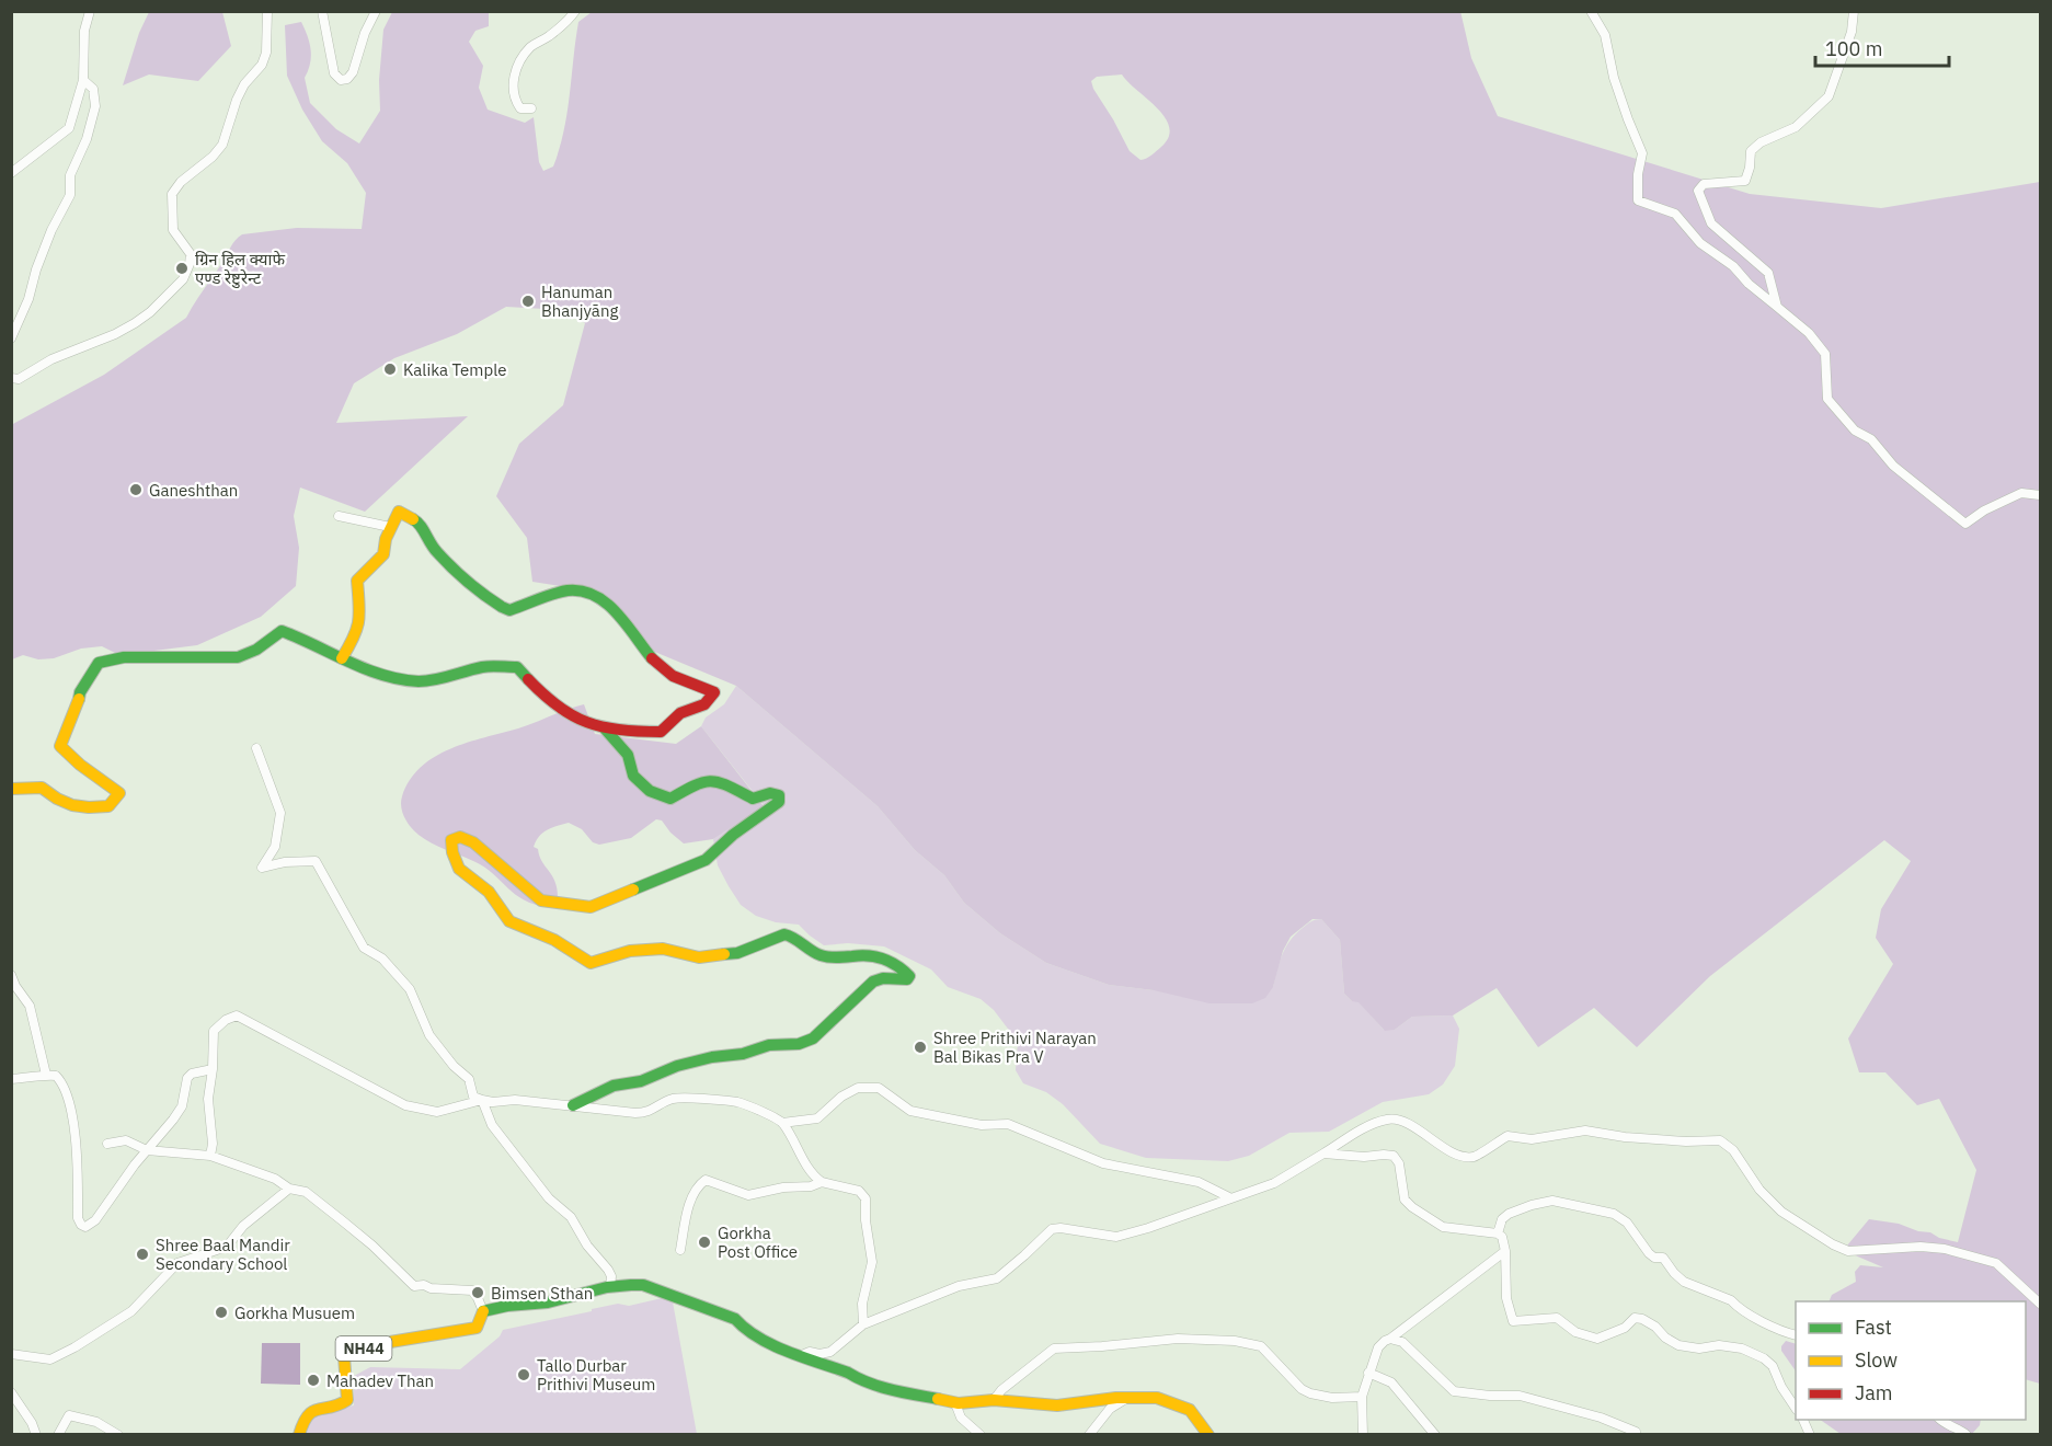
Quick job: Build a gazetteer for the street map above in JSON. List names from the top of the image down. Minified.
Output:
{"streets":{"street":["NH44"]},"places":["ग्रिन हिल क्याफे एण्ड रेष्टुरेन्ट","Hanuman Bhanjyāng","Kalika Temple","Ganeshthan","Shree Prithivi Narayan Bal Bikas Pra V","Gorkha Post Office","Shree Baal Mandir Secondary School","Bimsen Sthan","Gorkha Musuem","Tallo Durbar Prithivi Museum","Mahadev Than"],"legend":["Fast","Slow","Jam"],"scale_bar":"100 m"}
